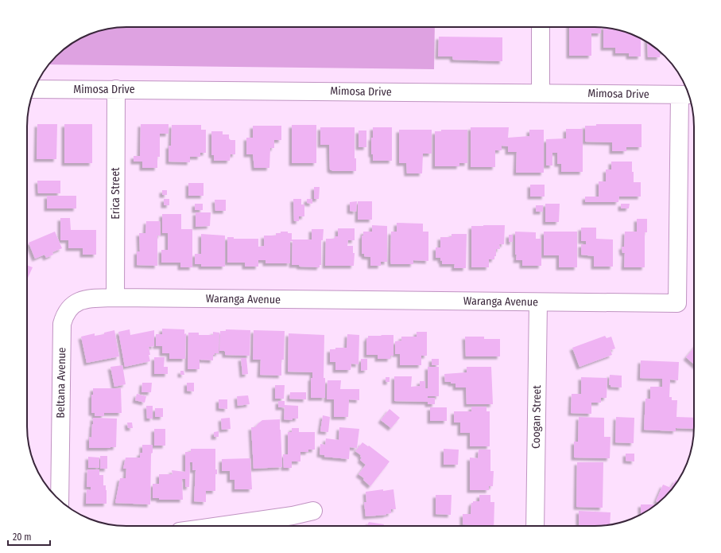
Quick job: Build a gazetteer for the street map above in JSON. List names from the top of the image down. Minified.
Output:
{"streets":{"street":["Mimosa Drive","Erica Street","Waranga Avenue","Beltana Avenue","Coogan Street"]},"crossings":[["Mimosa Drive","Erica Street"],["Mimosa Drive","Waranga Avenue"],["Erica Street","Waranga Avenue"],["Erica Street","Beltana Avenue"],["Waranga Avenue","Beltana Avenue"],["Waranga Avenue","Coogan Street"]],"scale_bar":"20 m"}
